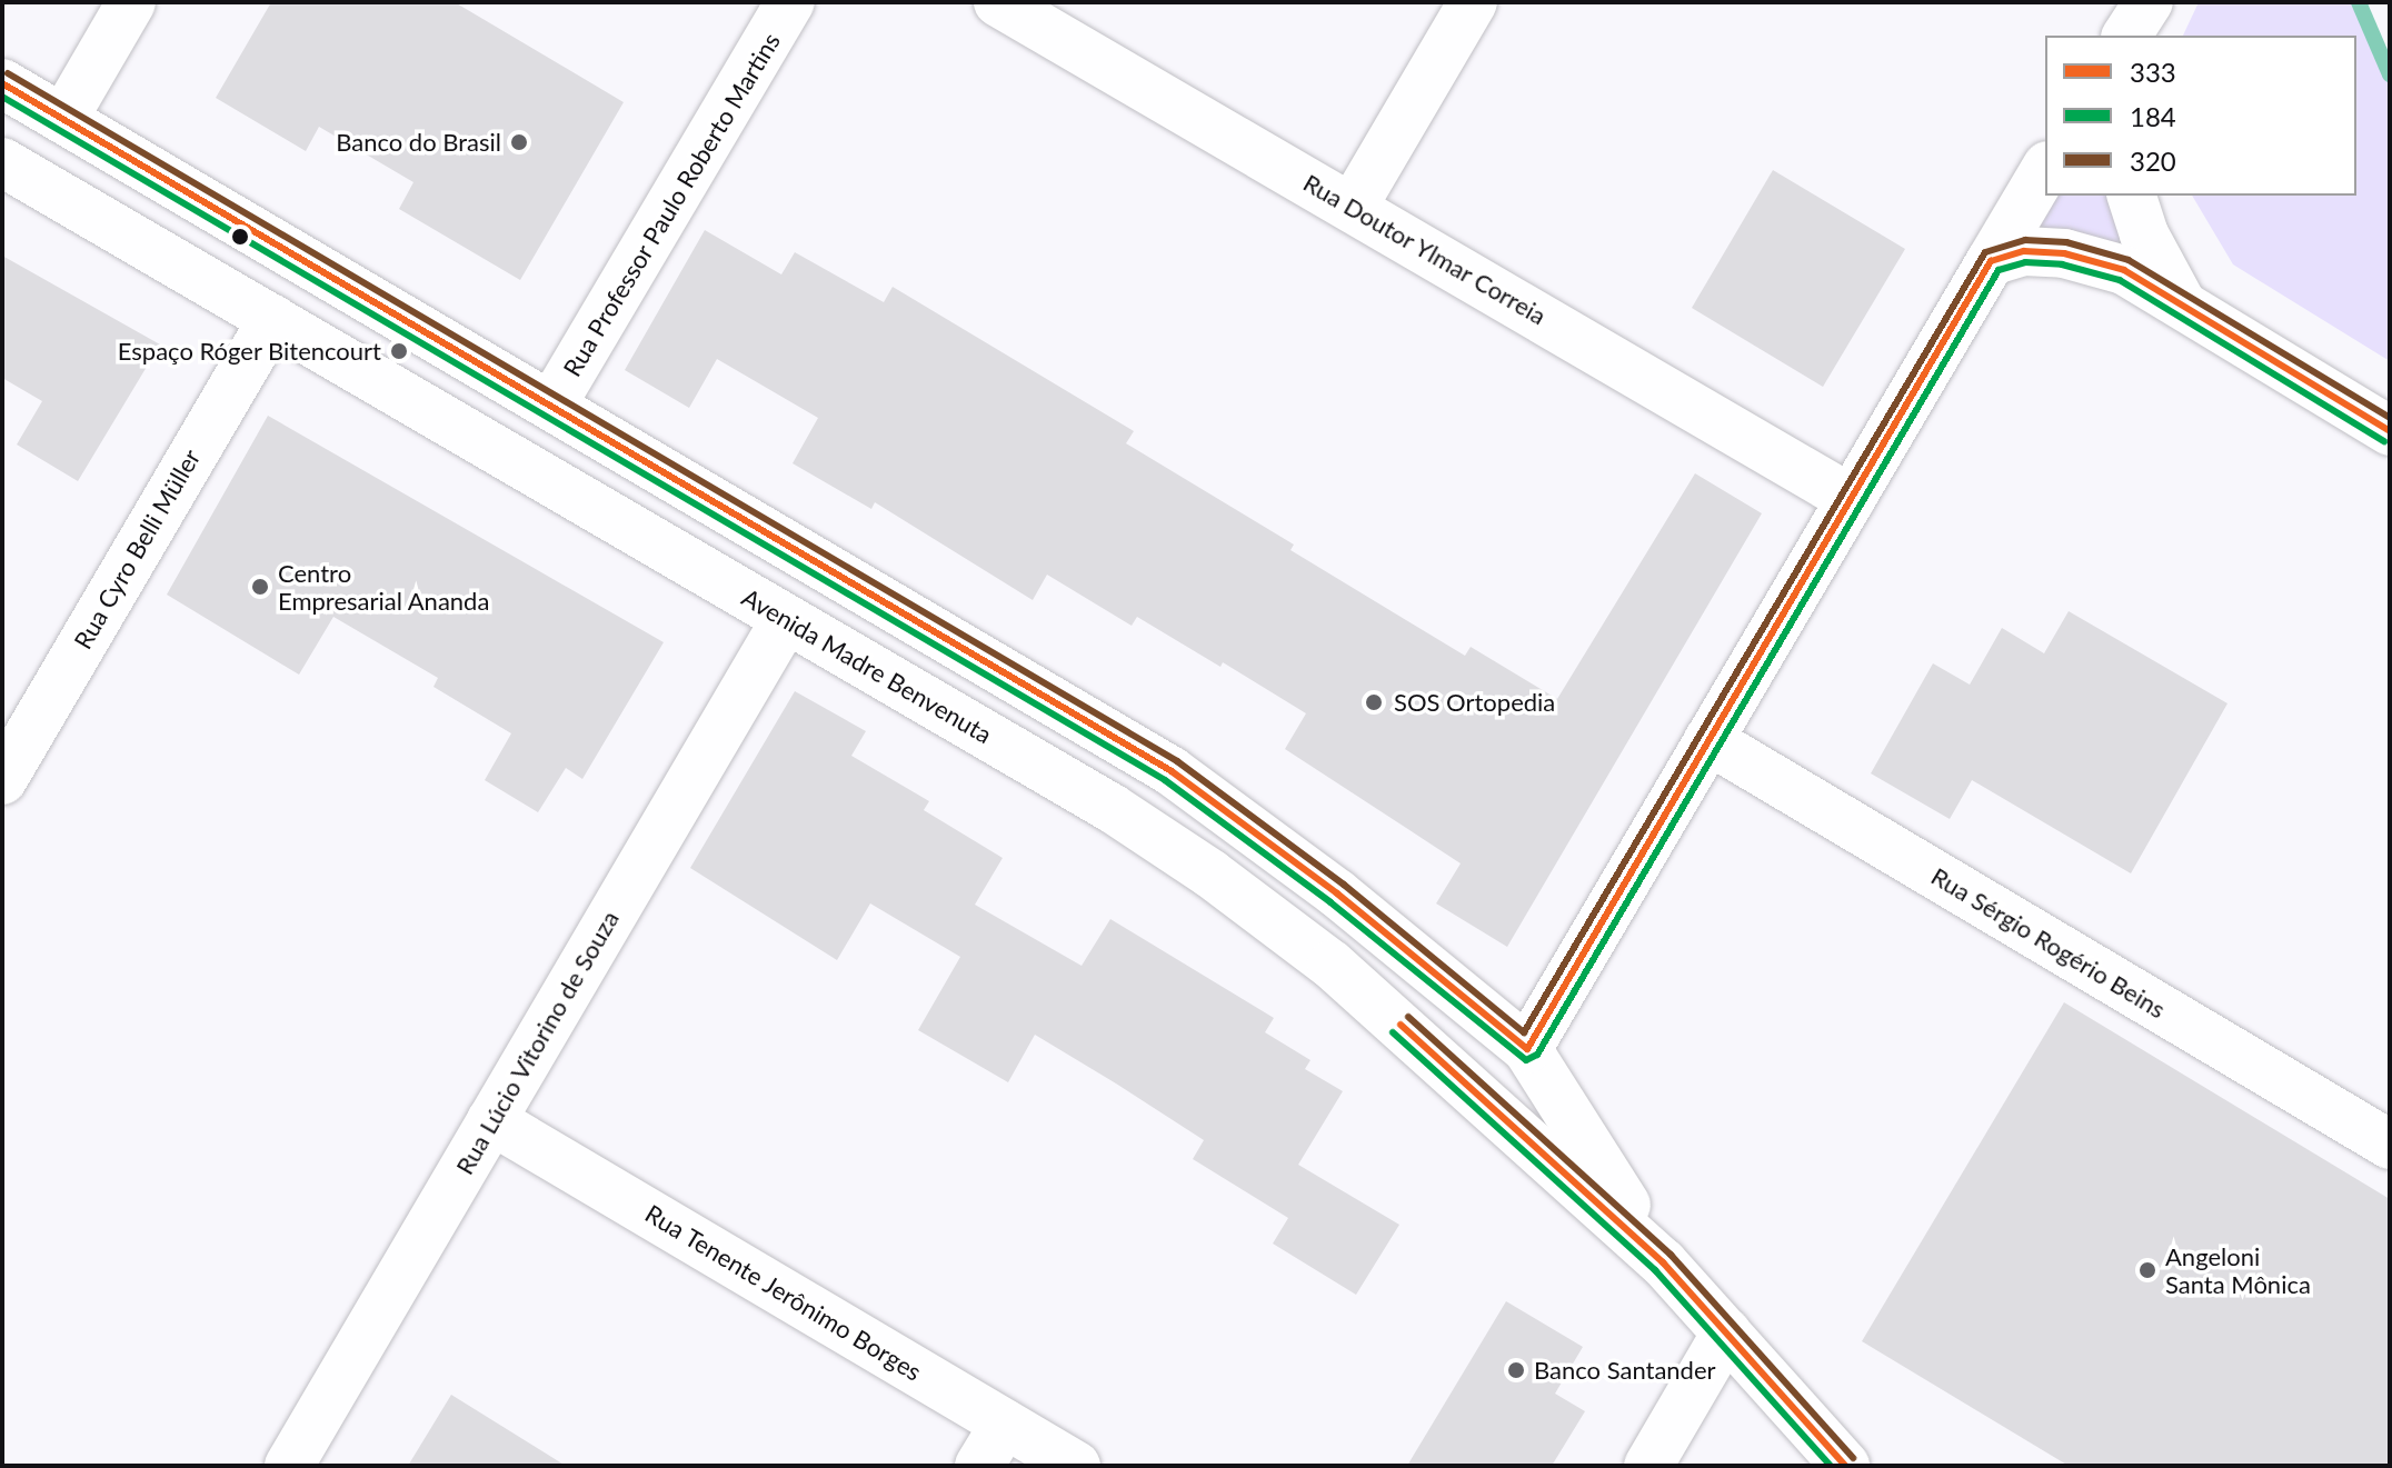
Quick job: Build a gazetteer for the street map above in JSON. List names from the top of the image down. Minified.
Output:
{"streets":{"main road":["Rua Professor Paulo Roberto Martins","Rua Doutor Ylmar Correia","Rua Cyro Belli Müller","Avenida Madre Benvenuta","Rua Sérgio Rogério Beins","Rua Lúcio Vitorino de Souza","Rua Tenente Jerônimo Borges"]},"crossings":[["Rua Professor Paulo Roberto Martins","Avenida Madre Benvenuta"],["Rua Cyro Belli Müller","Avenida Madre Benvenuta"],["Avenida Madre Benvenuta","Rua Lúcio Vitorino de Souza"],["Rua Lúcio Vitorino de Souza","Rua Tenente Jerônimo Borges"]],"places":["Banco do Brasil","Espaço Róger Bitencourt","Centro Empresarial Ananda","SOS Ortopedia","Angeloni Santa Mônica","Banco Santander"],"lines":["transit line 320","transit line 333","transit line 184"],"legend":["333","184","320"]}
